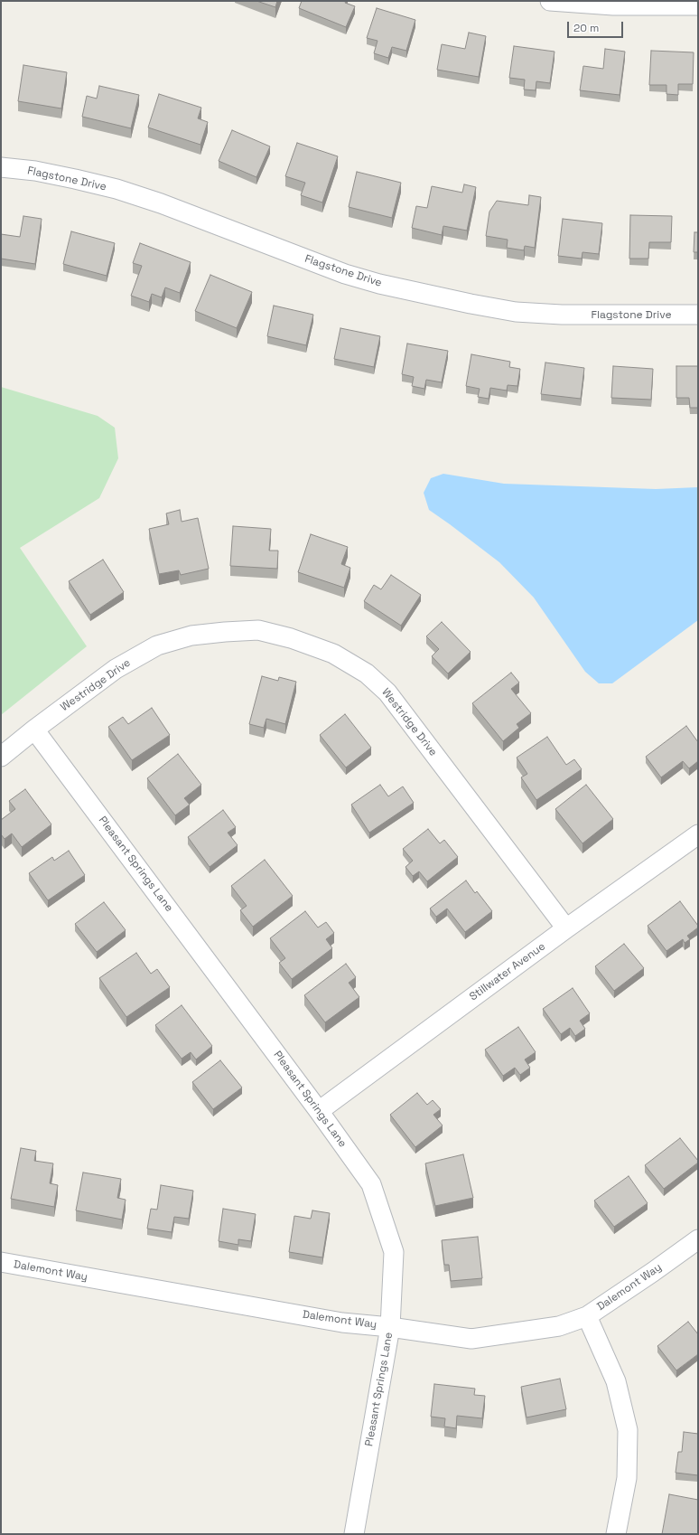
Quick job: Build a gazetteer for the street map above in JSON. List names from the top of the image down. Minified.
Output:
{"streets":{"street":["Flagstone Drive","Westridge Drive","Pleasant Springs Lane","Stillwater Avenue","Dalemont Way"]},"crossings":[["Westridge Drive","Pleasant Springs Lane"],["Westridge Drive","Stillwater Avenue"],["Pleasant Springs Lane","Stillwater Avenue"],["Pleasant Springs Lane","Dalemont Way"]],"scale_bar":"20 m"}
